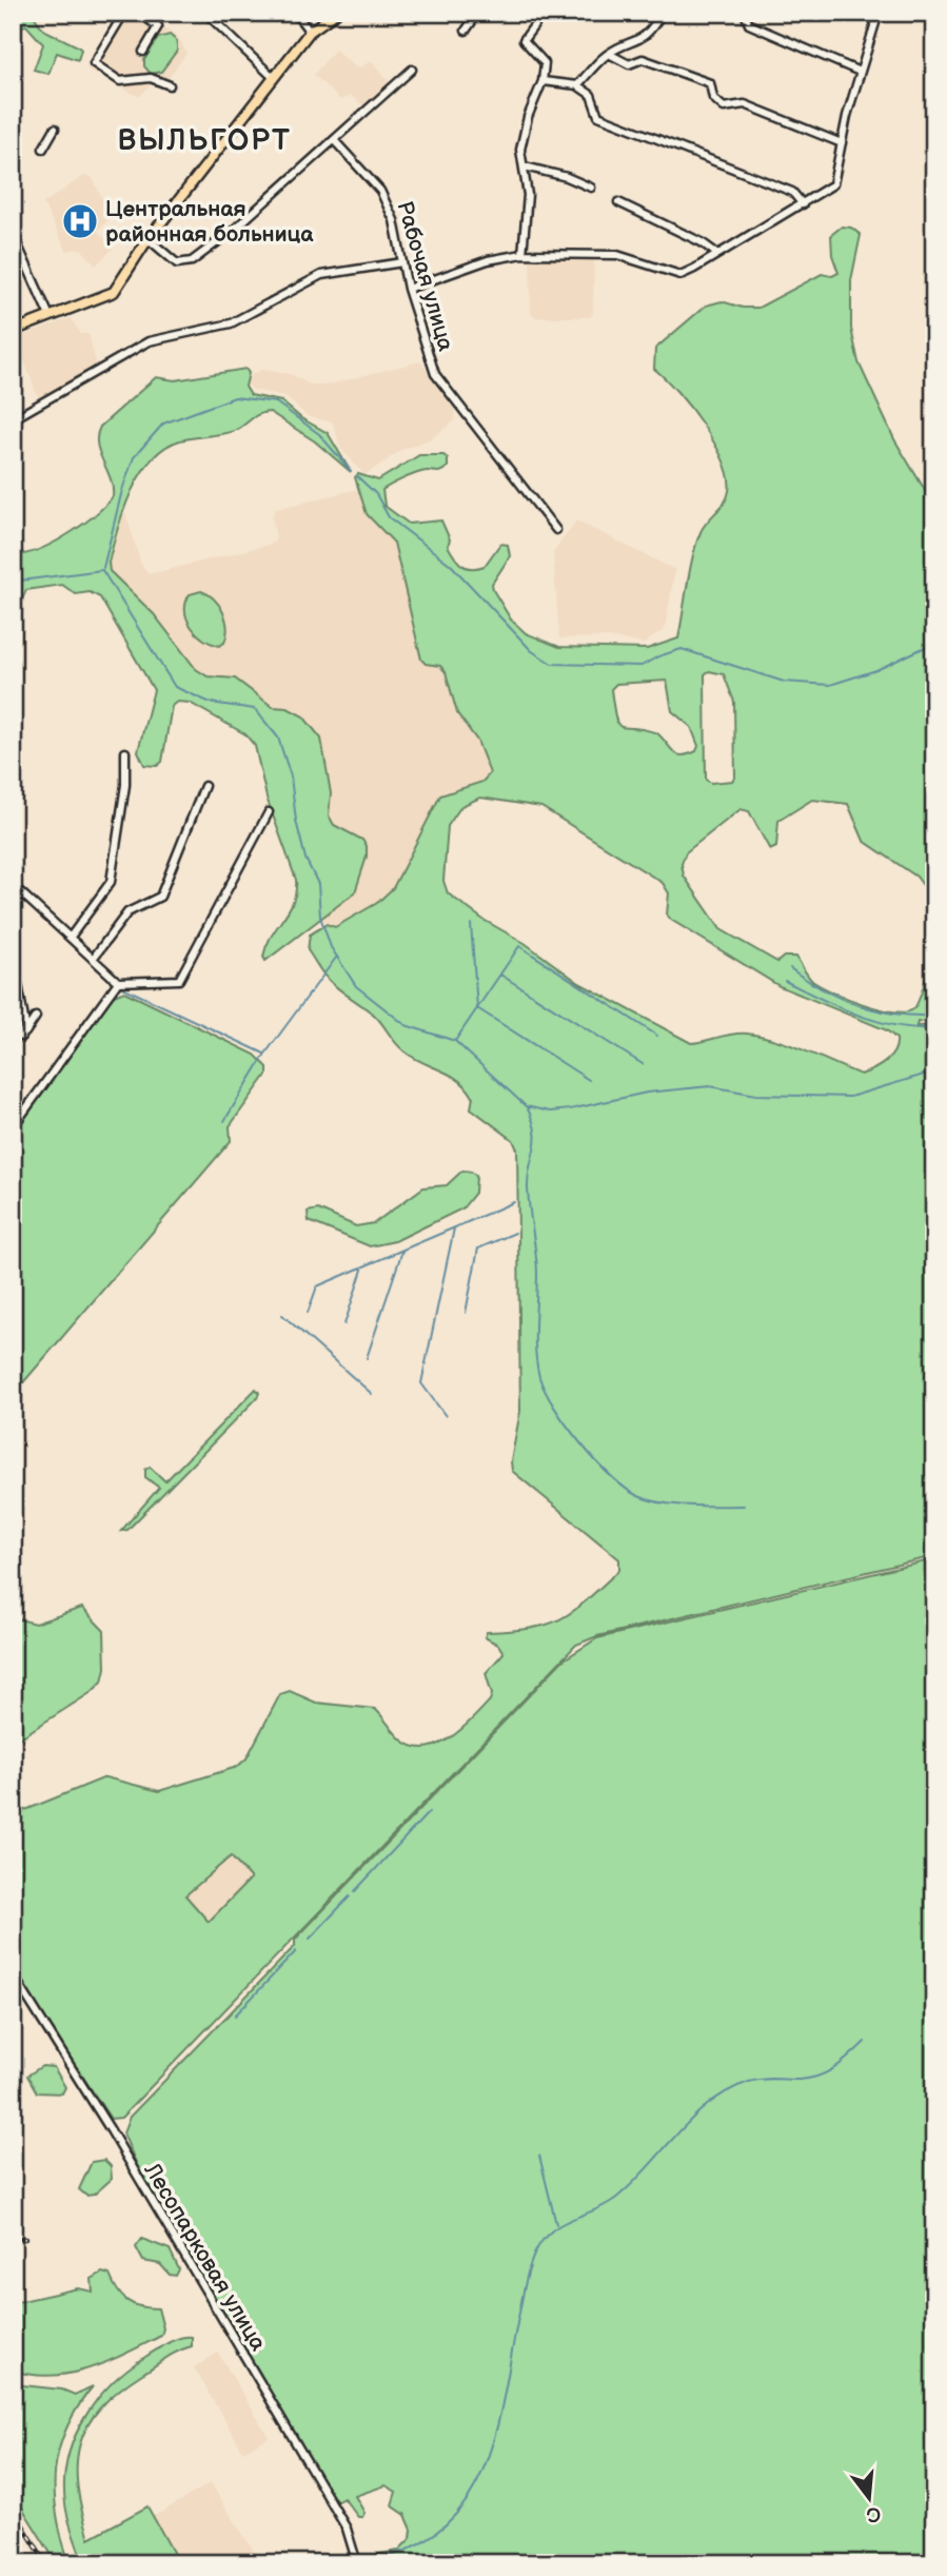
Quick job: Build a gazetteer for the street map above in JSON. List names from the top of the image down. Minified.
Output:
{"streets":{"street":["Рабочая улица","Лесопарковая улица"]},"districts":["ВЫЛЬГОРТ"],"places":{"hospital":["Центральная районная больница"]},"north":"bottom"}
